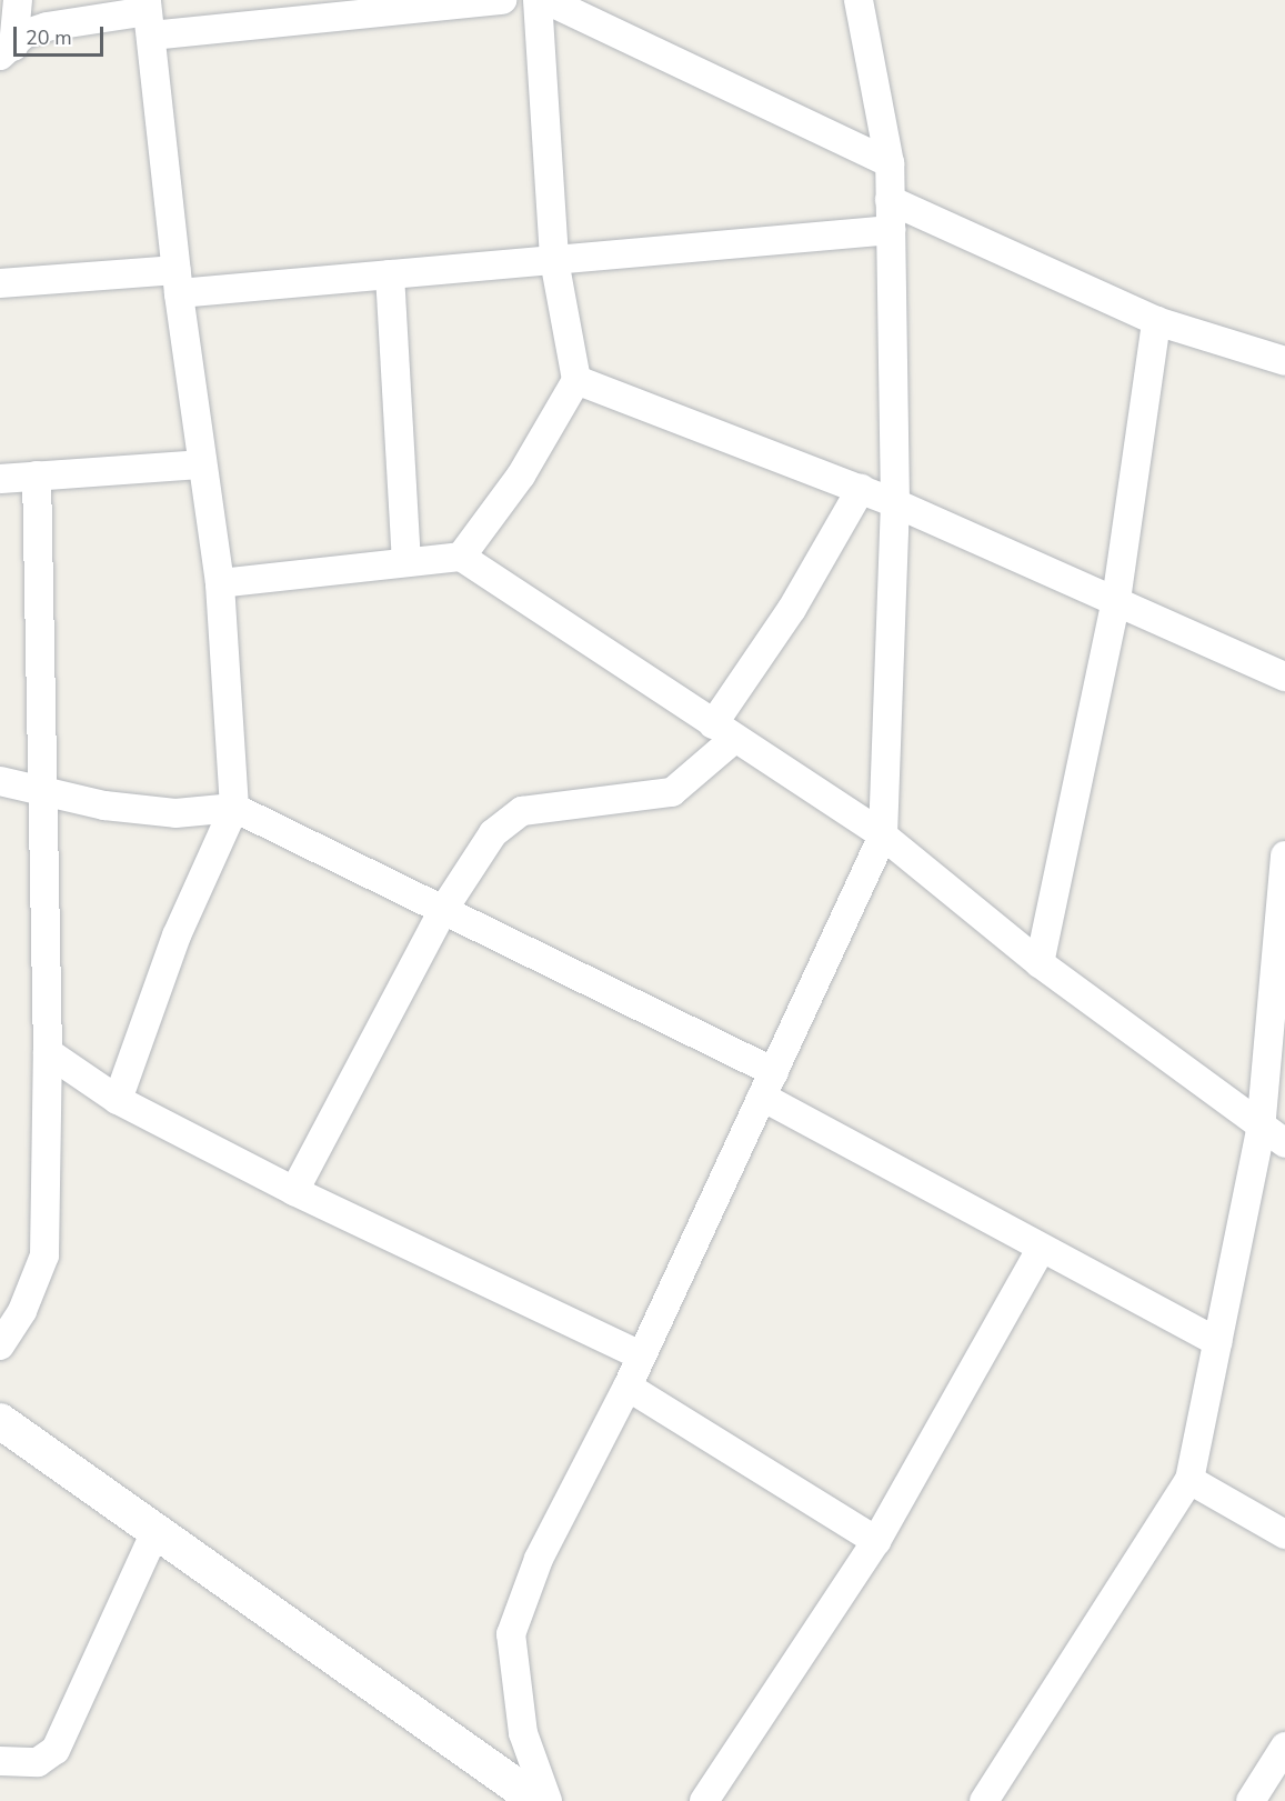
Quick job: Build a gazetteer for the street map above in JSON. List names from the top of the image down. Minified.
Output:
{"scale_bar":"20 m"}
